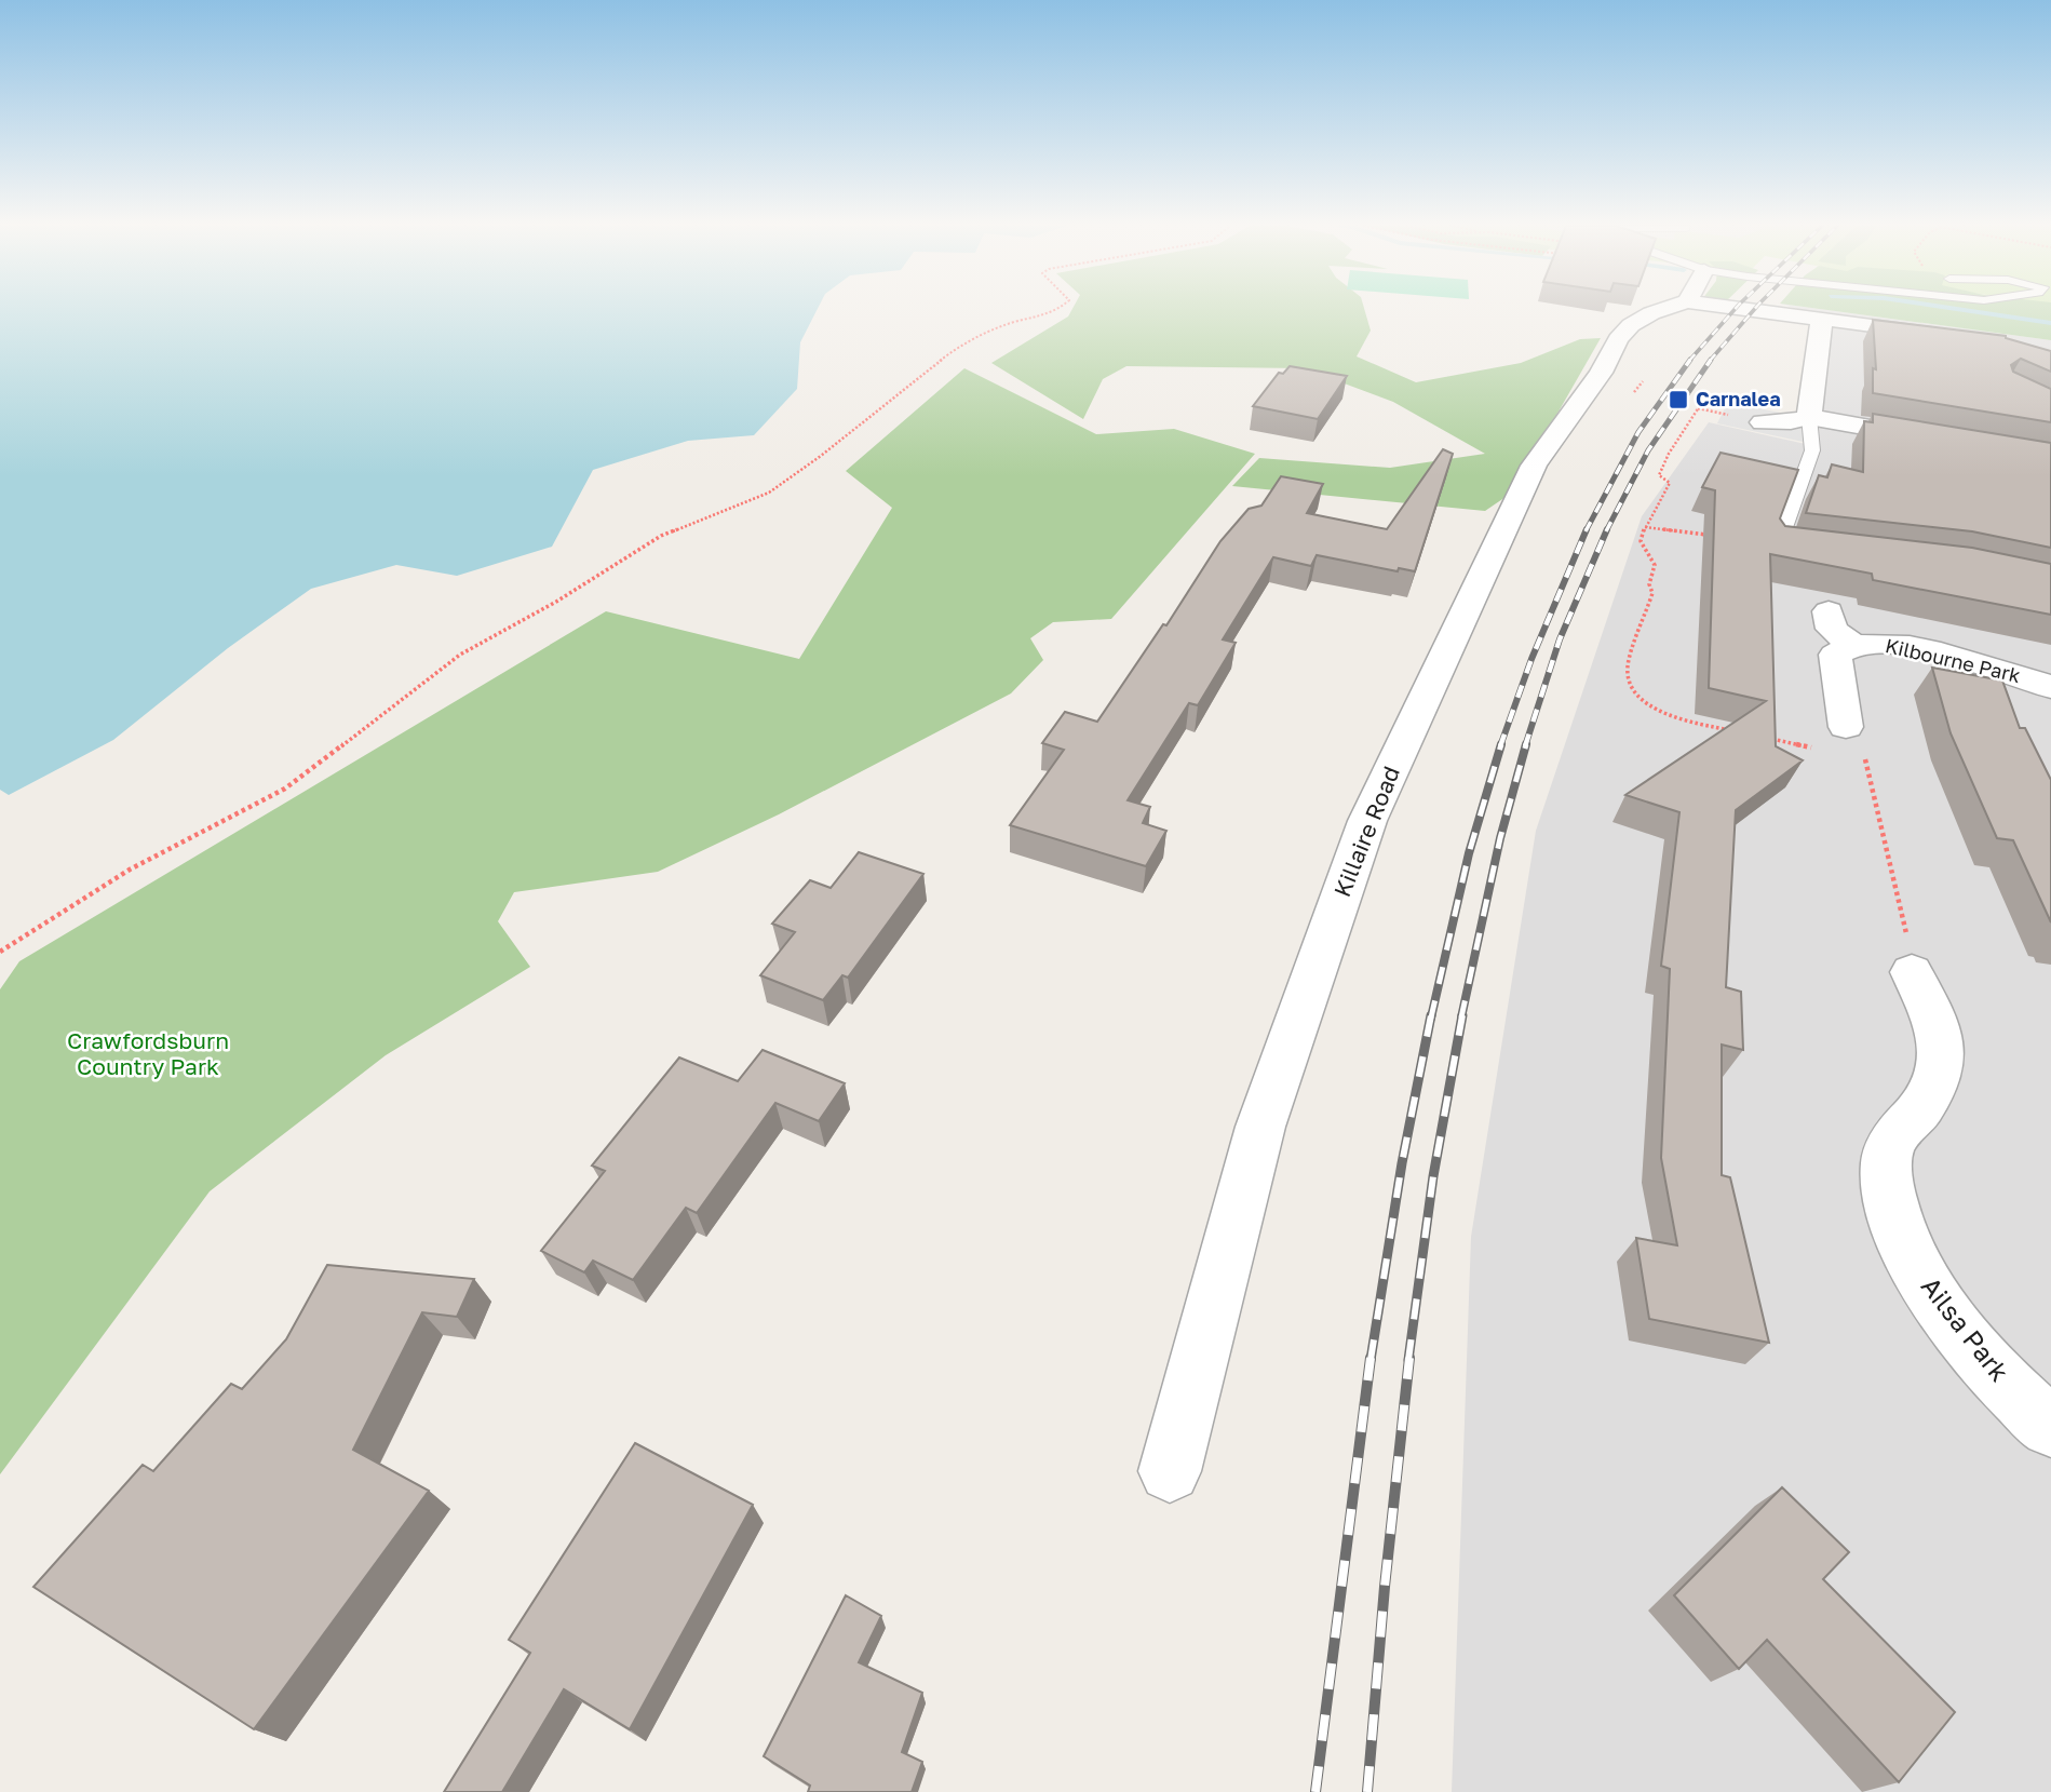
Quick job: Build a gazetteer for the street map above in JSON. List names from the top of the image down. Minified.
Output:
{"streets":{"street":["Kilbourne Park","Killaire Road","Ailsa Park"]},"parks":["Crawfordsburn Country Park"],"places":{"transit":["Carnalea"]}}
